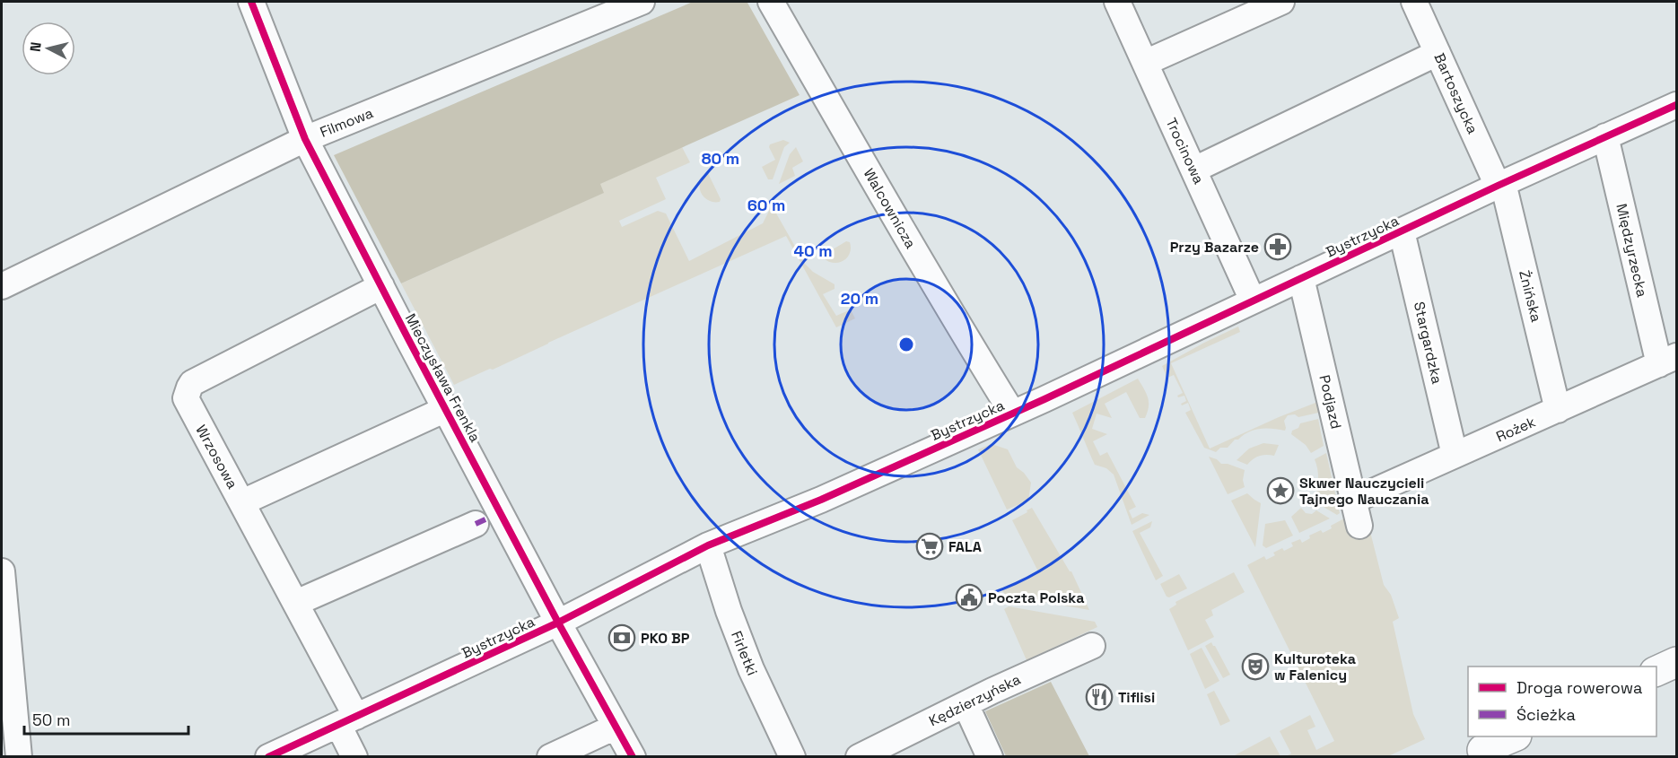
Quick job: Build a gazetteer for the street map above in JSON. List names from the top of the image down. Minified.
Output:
{"streets":{"street":["Bartoszycka","Filmowa","Trocinowa","Walcownicza","Bystrzycka","Międzyrzecka","Żnińska","Stargardzka","Mieczysława Frenkla","Podjazd","Rożek","Wrzosowa","Firletki","Kędzierzyńska"]},"crossings":[["Bartoszycka","Bystrzycka"],["Bartoszycka","Żnińska"],["Filmowa","Mieczysława Frenkla"],["Trocinowa","Bystrzycka"],["Walcownicza","Bystrzycka"],["Bystrzycka","Międzyrzecka"],["Bystrzycka","Żnińska"],["Bystrzycka","Stargardzka"],["Bystrzycka","Mieczysława Frenkla"],["Bystrzycka","Podjazd"],["Bystrzycka","Wrzosowa"],["Bystrzycka","Firletki"],["Międzyrzecka","Rożek"],["Żnińska","Rożek"],["Stargardzka","Rożek"],["Mieczysława Frenkla","Wrzosowa"],["Podjazd","Rożek"]],"places":{"pharmacy":["Przy Bazarze"],"place":["Skwer Nauczycieli Tajnego Nauczania"],"supermarket":["FALA"],"public building":["Poczta Polska"],"bank":["PKO BP"],"theatre":["Kulturoteka w Falenicy"],"restaurant":["Tiflisi"]},"legend":["Droga rowerowa","Ścieżka"],"scale_bar":"50 m","north":"left","rings":["80 m","60 m","40 m","20 m"]}
